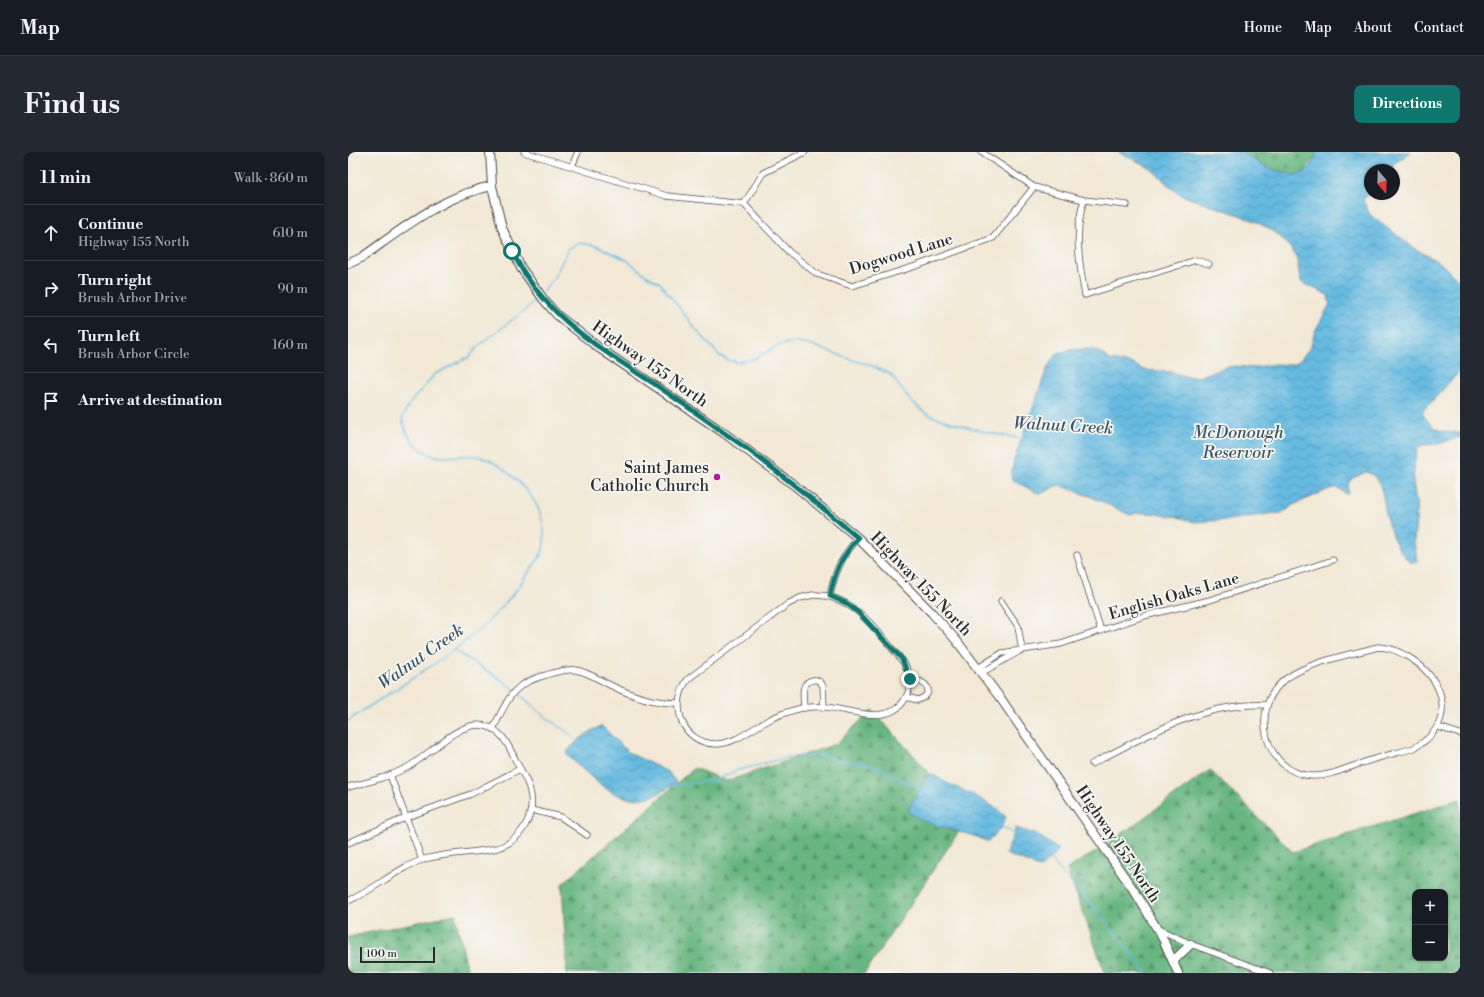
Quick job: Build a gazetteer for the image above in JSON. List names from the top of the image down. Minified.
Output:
{"streets":{"main road":["Highway 155 North"],"street":["Dogwood Lane","English Oaks Lane"]},"crossings":[["Highway 155 North","English Oaks Lane"]],"water":["Walnut Creek","McDonough Reservoir"],"places":["Saint James Catholic Church"],"scale_bar":"100 m","north":"bottom","page":{"header":"Map","nav":["Home","Map","About","Contact"],"buttons":"Directions","title":"Find us","heading":["11 min","Walk · 860 m"],"list":[["Continue","Highway 155 North","610 m"],["Turn right","Brush Arbor Drive","90 m"],["Turn left","Brush Arbor Circle","160 m"],"Arrive at destination"],"map_buttons":["+","−"],"scale":"100 m"}}
